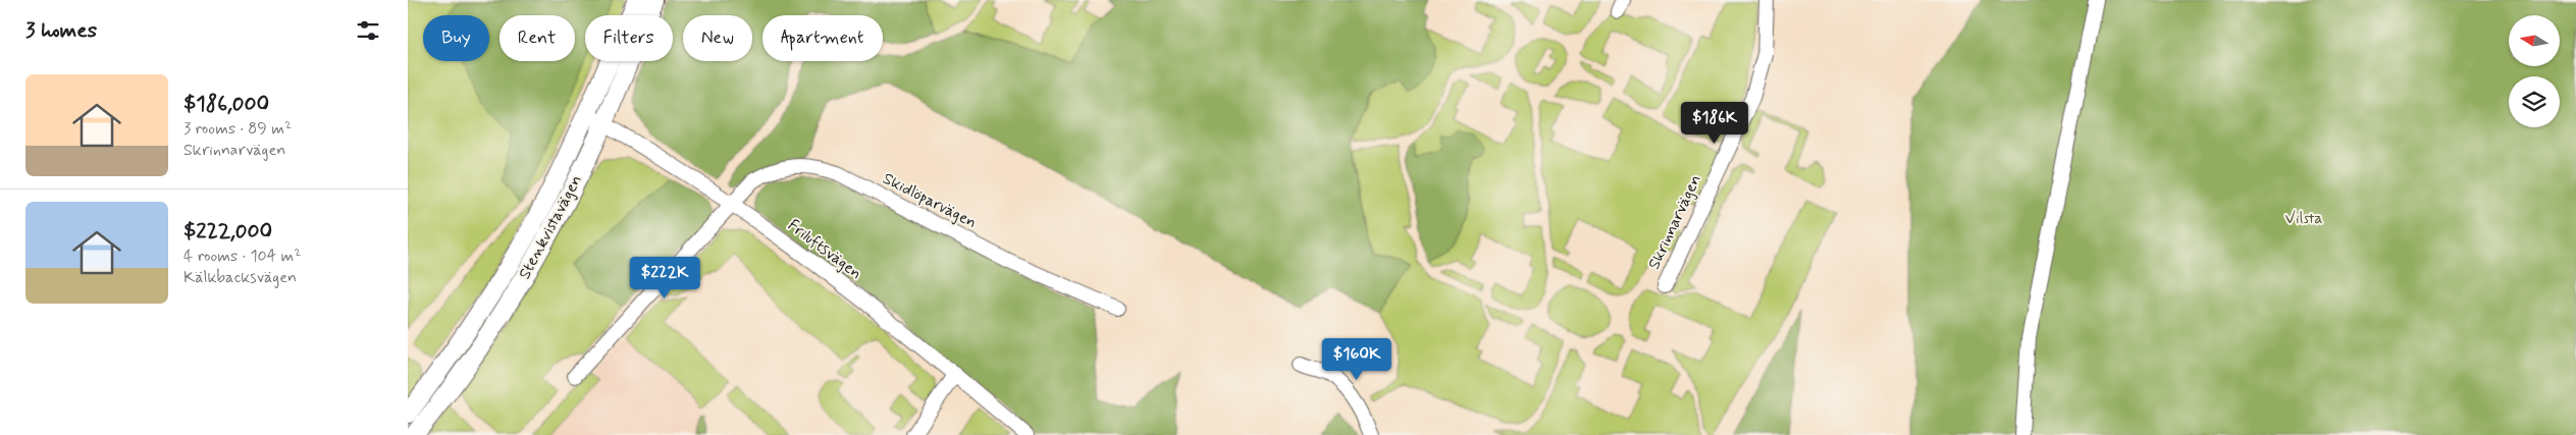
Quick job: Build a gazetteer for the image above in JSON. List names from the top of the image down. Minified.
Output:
{"streets":{"main road":["Stenkvistavägen"],"street":["Skidlöparvägen","Skrinnarvägen","Friluftsvägen"]},"crossings":[["Skidlöparvägen","Friluftsvägen"],["Stenkvistavägen","Friluftsvägen"]],"parks":["Vilsta"],"north":"left","page":{"heading":"3 homes","chip":["Buy","Rent","Filters","New","Apartment"],"list":[{"name":"$186,000","note":"3 rooms · 89 m² · Skrinnarvägen"},{"name":"$222,000","note":"4 rooms · 104 m² · Kälkbacksvägen"}],"price":["$186K","$222K","$160K"]}}
